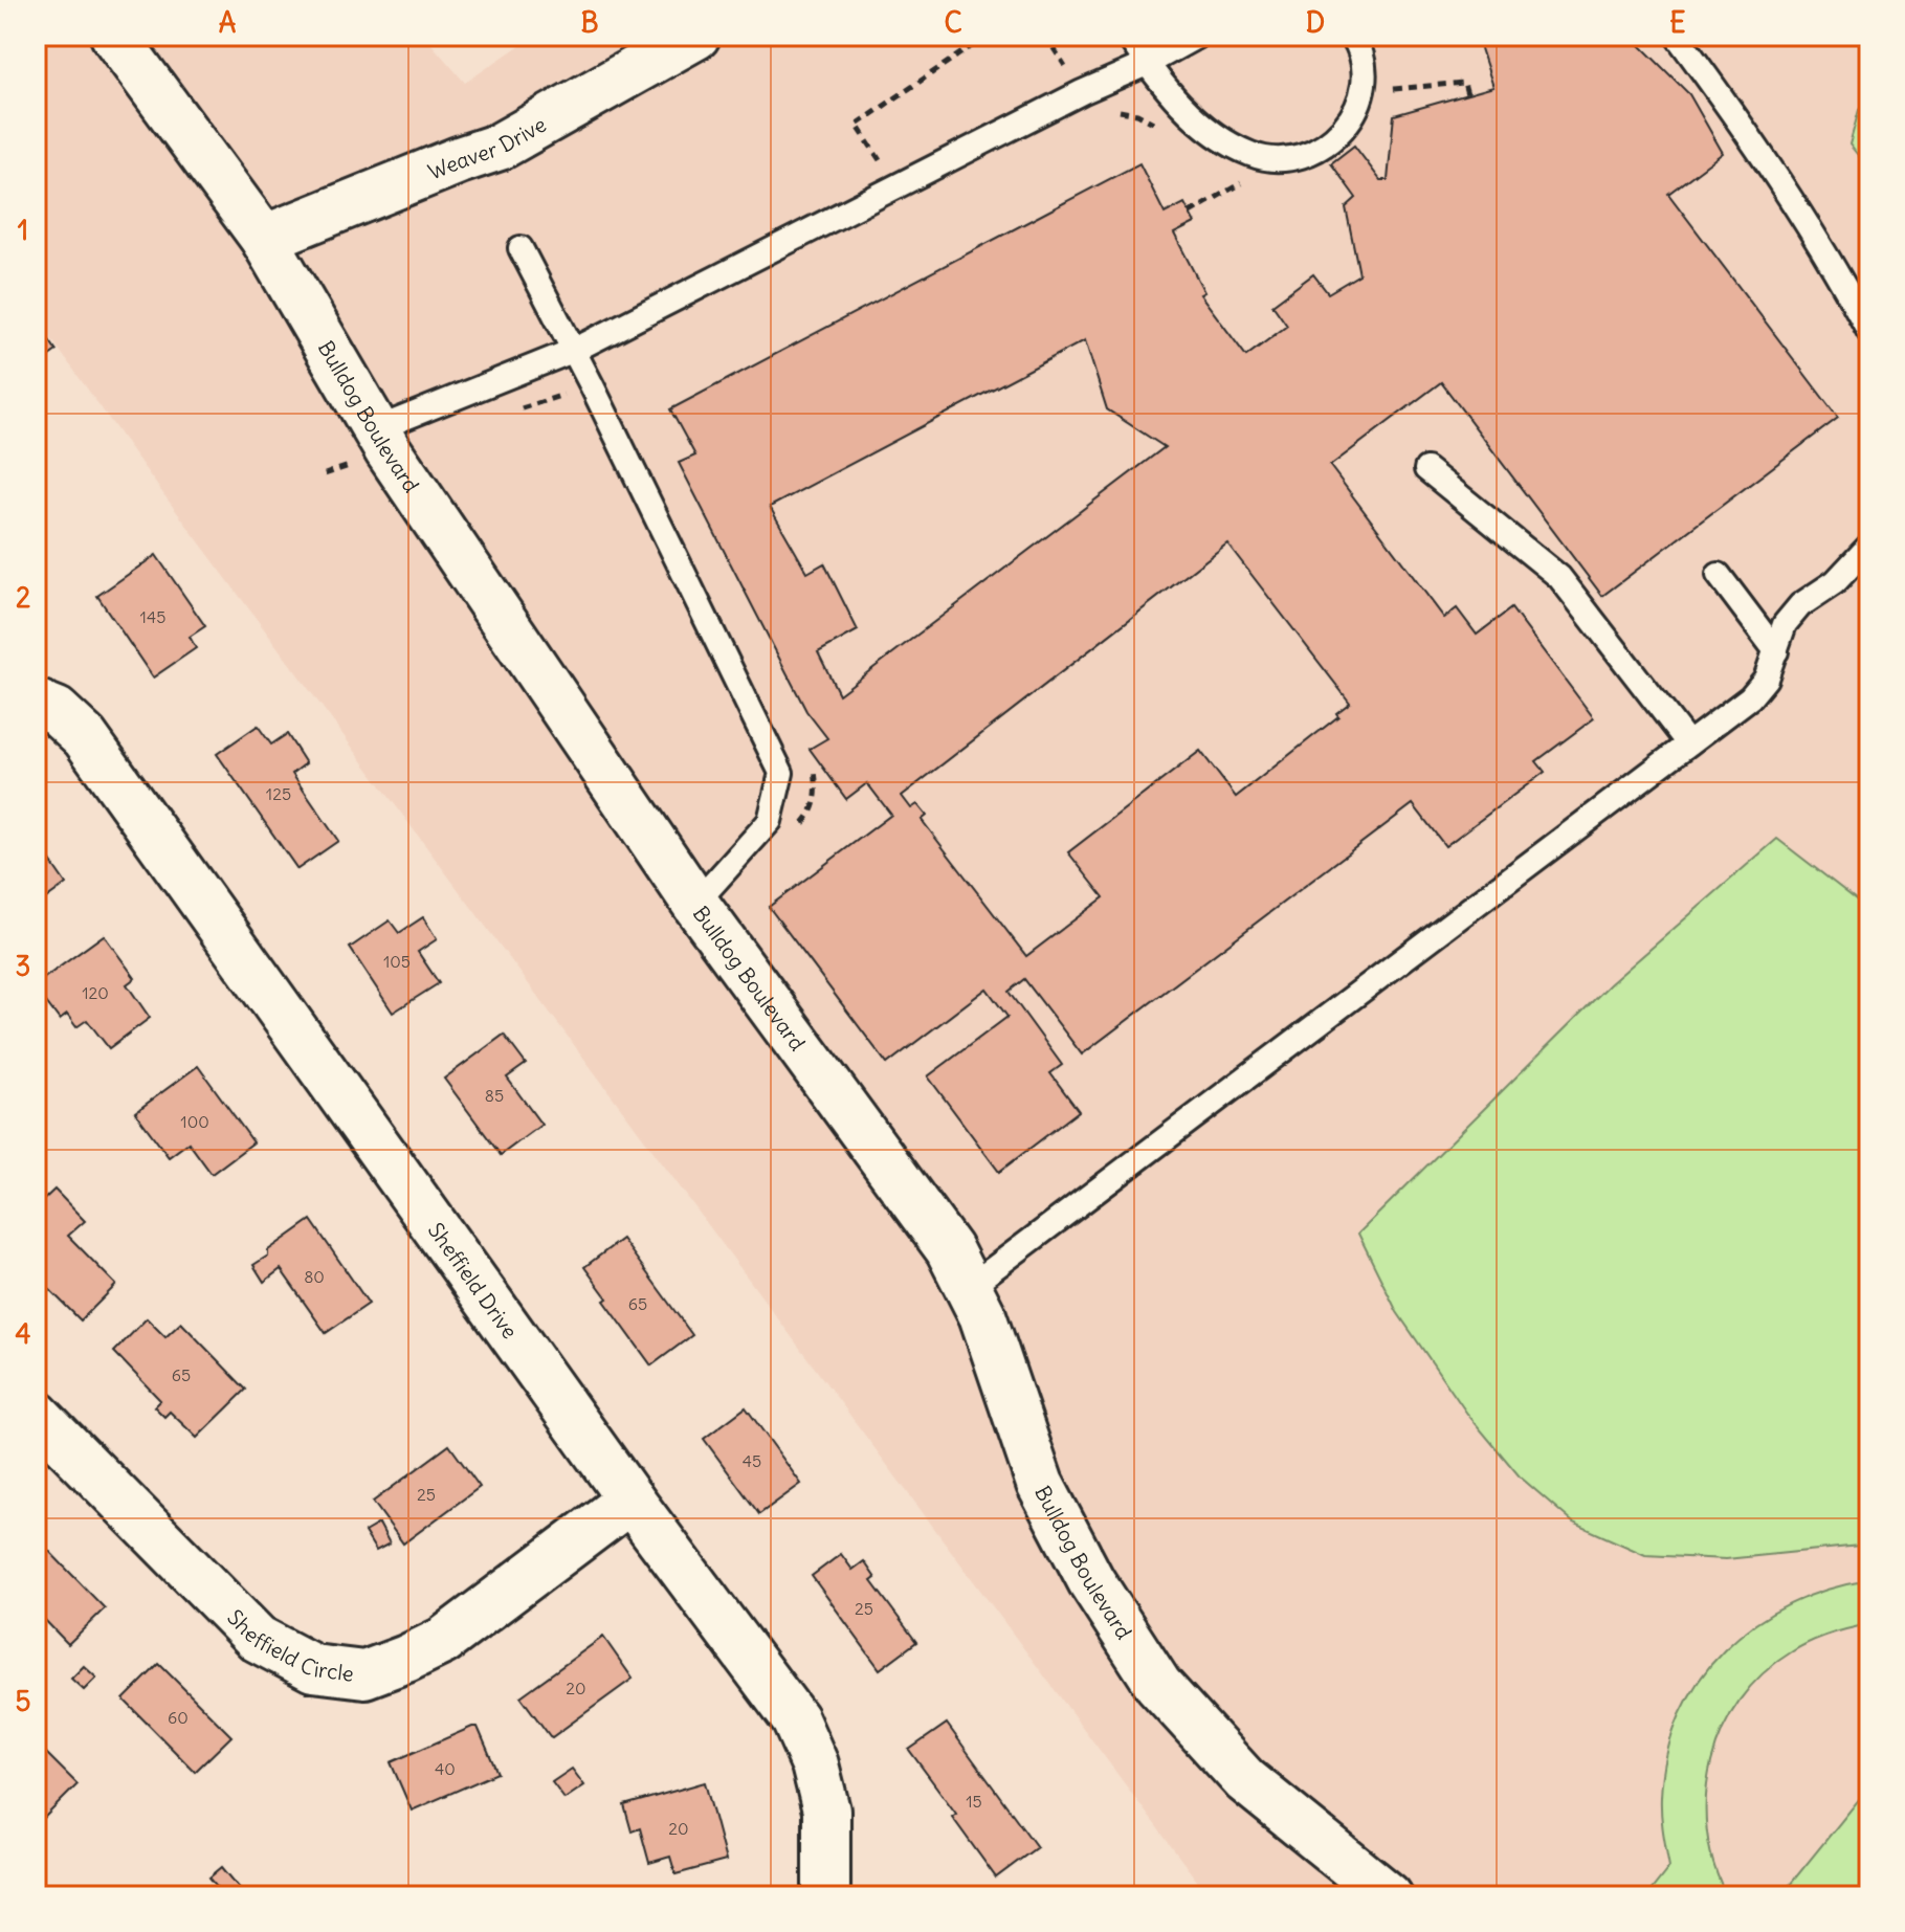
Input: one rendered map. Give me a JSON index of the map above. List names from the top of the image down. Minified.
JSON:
{"streets":{"street":["Weaver Drive","Bulldog Boulevard","Sheffield Drive","Sheffield Circle"]},"crossings":[["Weaver Drive","Bulldog Boulevard"],["Sheffield Drive","Sheffield Circle"]],"house_numbers":["145","125","105","120","85","100","80","65","65","45","25","25","20","60","40","15","20"],"grid":{"columns":["A","B","C","D","E"],"rows":["1","2","3","4","5"]}}
